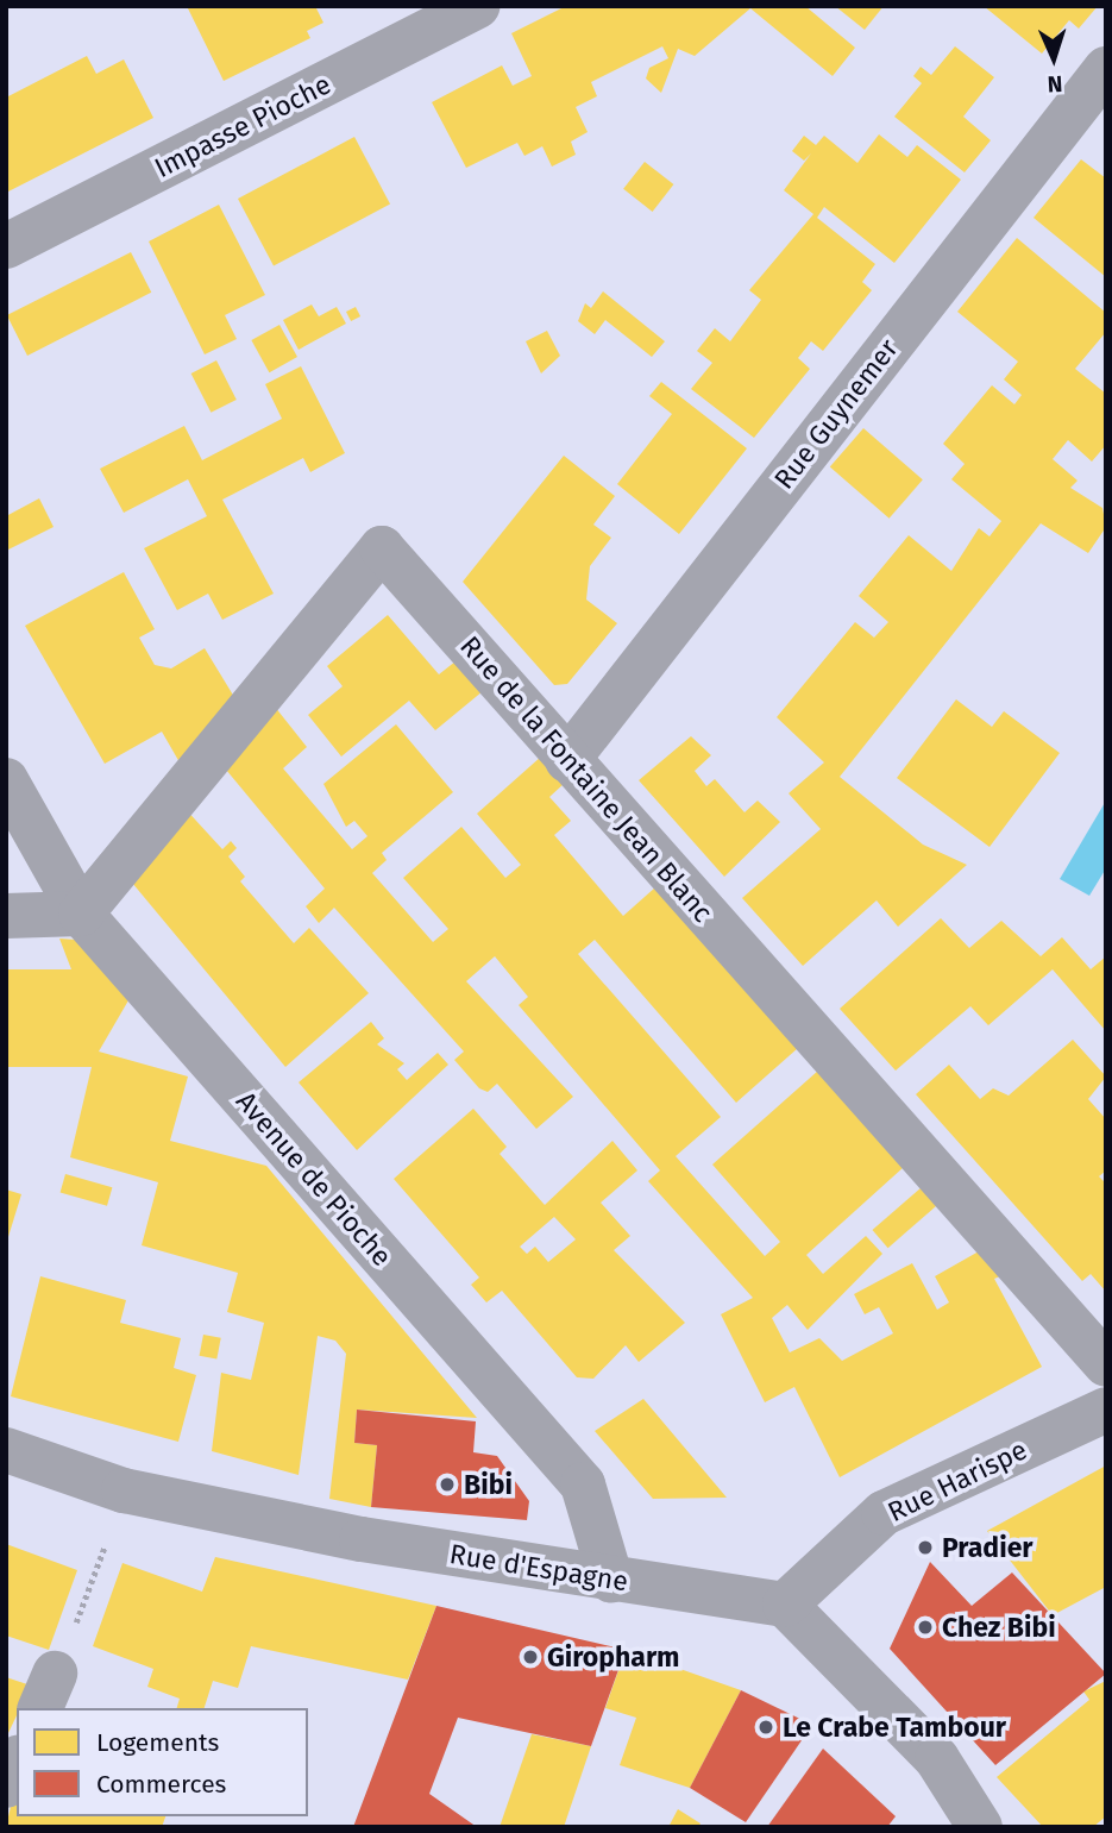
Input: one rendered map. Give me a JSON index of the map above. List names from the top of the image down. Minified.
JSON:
{"streets":{"street":["Impasse Pioche","Rue Guynemer","Rue de la Fontaine Jean Blanc","Avenue de Pioche","Rue Harispe","Rue d'Espagne"]},"crossings":[["Rue Guynemer","Rue de la Fontaine Jean Blanc"],["Rue de la Fontaine Jean Blanc","Avenue de Pioche"],["Avenue de Pioche","Rue d'Espagne"],["Rue Harispe","Rue d'Espagne"]],"places":["Bibi","Pradier","Chez Bibi","Giropharm","Le Crabe Tambour"],"legend":["Logements","Commerces"],"north":"bottom"}
